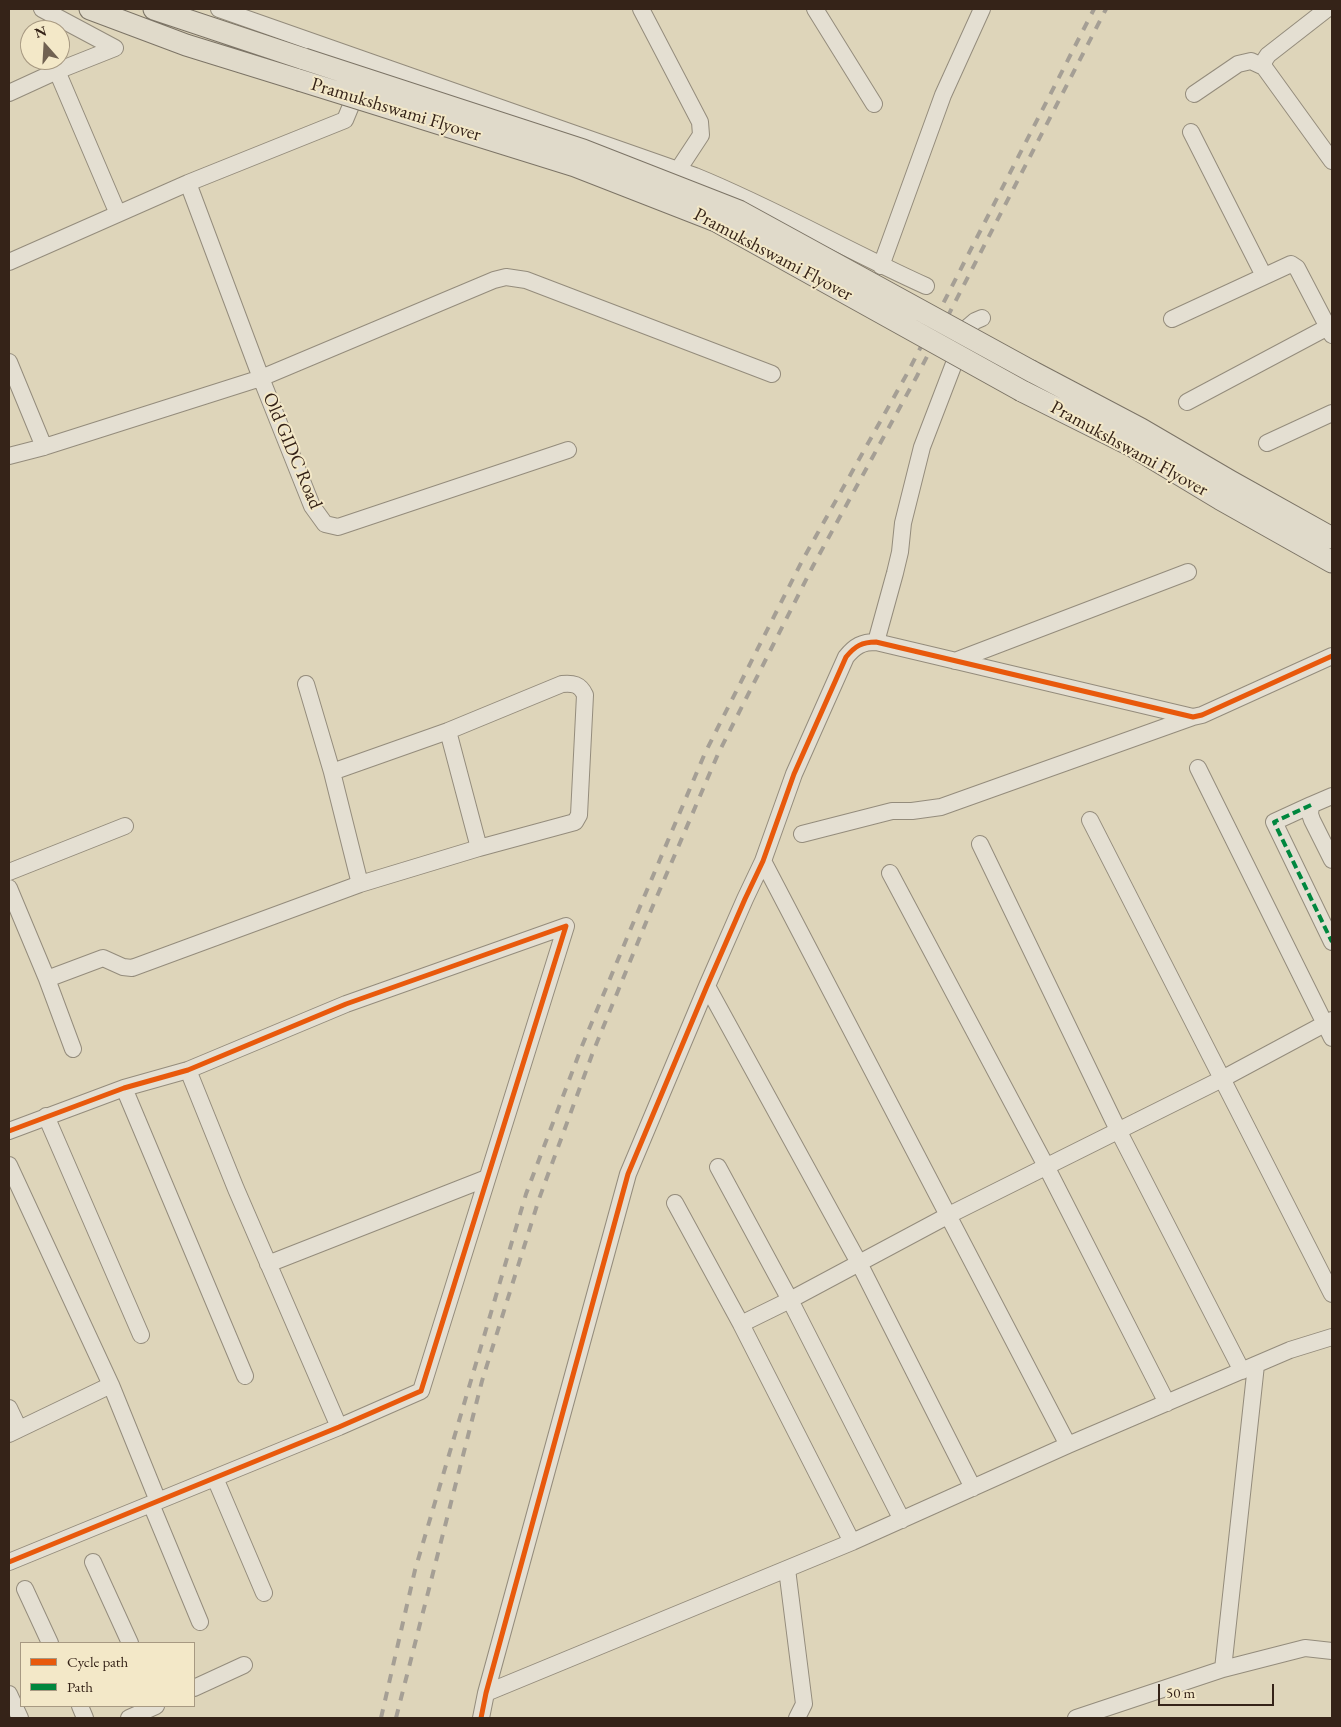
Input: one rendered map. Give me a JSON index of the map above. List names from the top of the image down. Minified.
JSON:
{"streets":{"main road":["Pramukshswami Flyover"],"street":["Old GIDC Road"]},"legend":["Cycle path","Path"],"scale_bar":"50 m","north":"top"}
